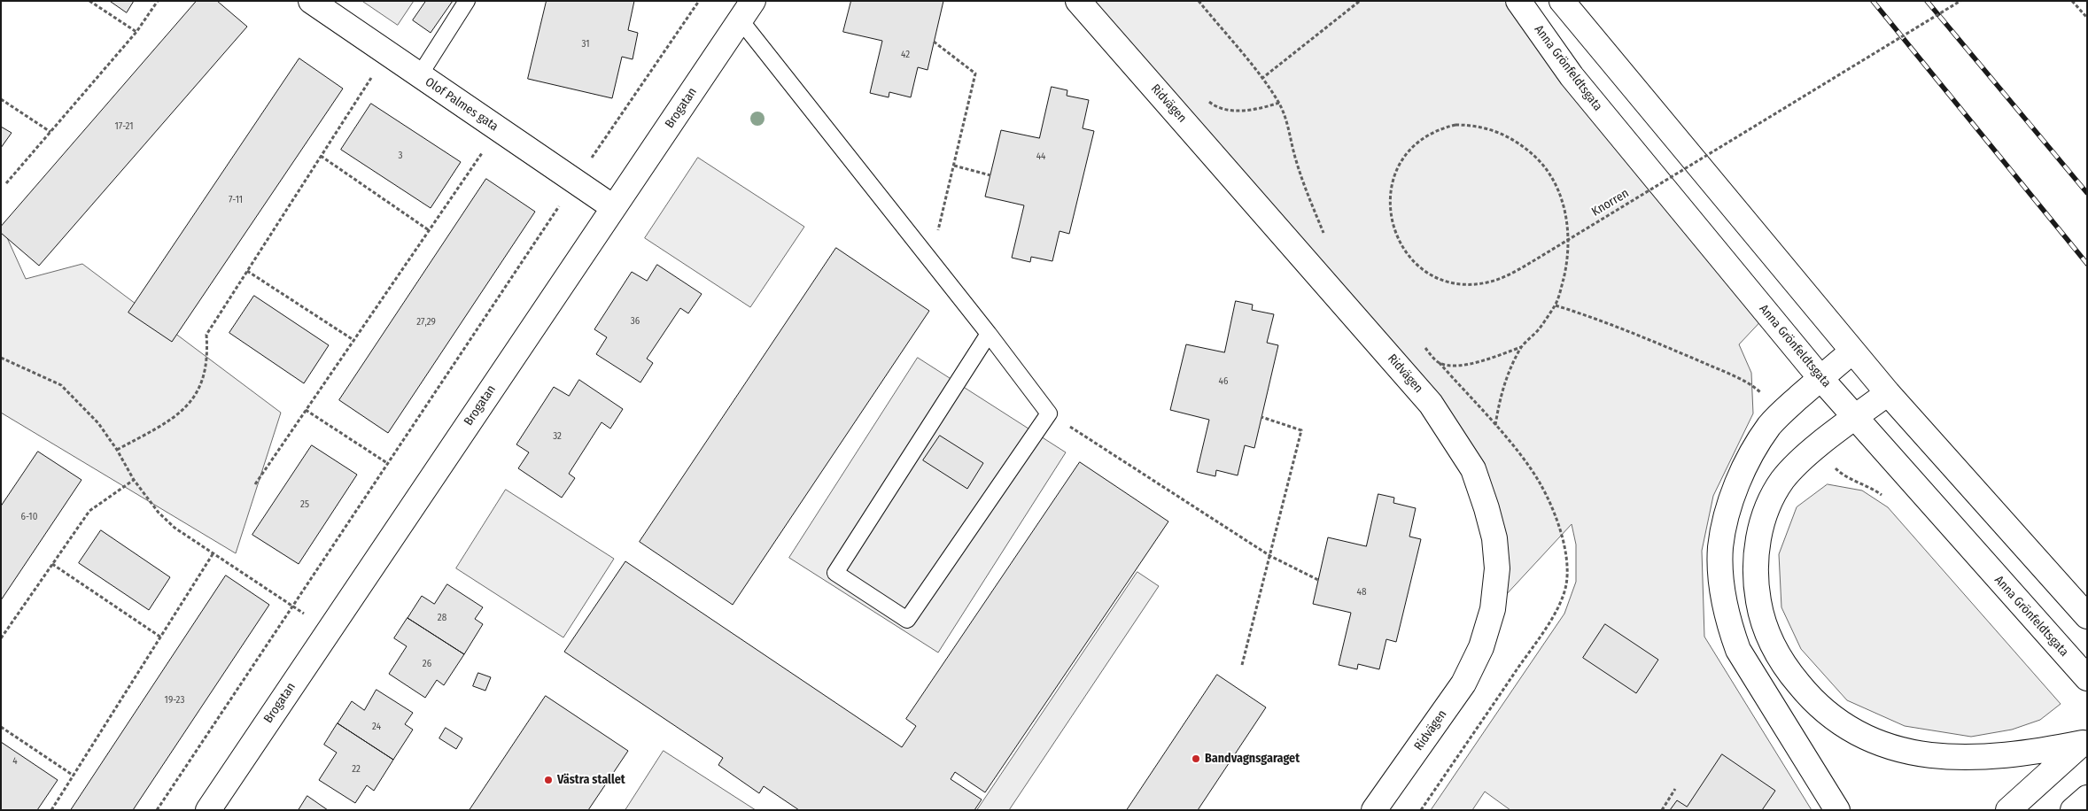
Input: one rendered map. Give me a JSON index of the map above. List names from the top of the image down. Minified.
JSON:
{"streets":{"main road":["Anna Grönfeldtsgata","Ridvägen","Olof Palmes gata","Brogatan"],"path":["Knorren"]},"crossings":[["Olof Palmes gata","Brogatan"]],"places":["Bandvagnsgaraget","Västra stallet"],"house_numbers":["31","42","17-21","3","44","7-11","36","27,29","46","32","25","6-10","48","28","26","19-23","24","4","22"]}
